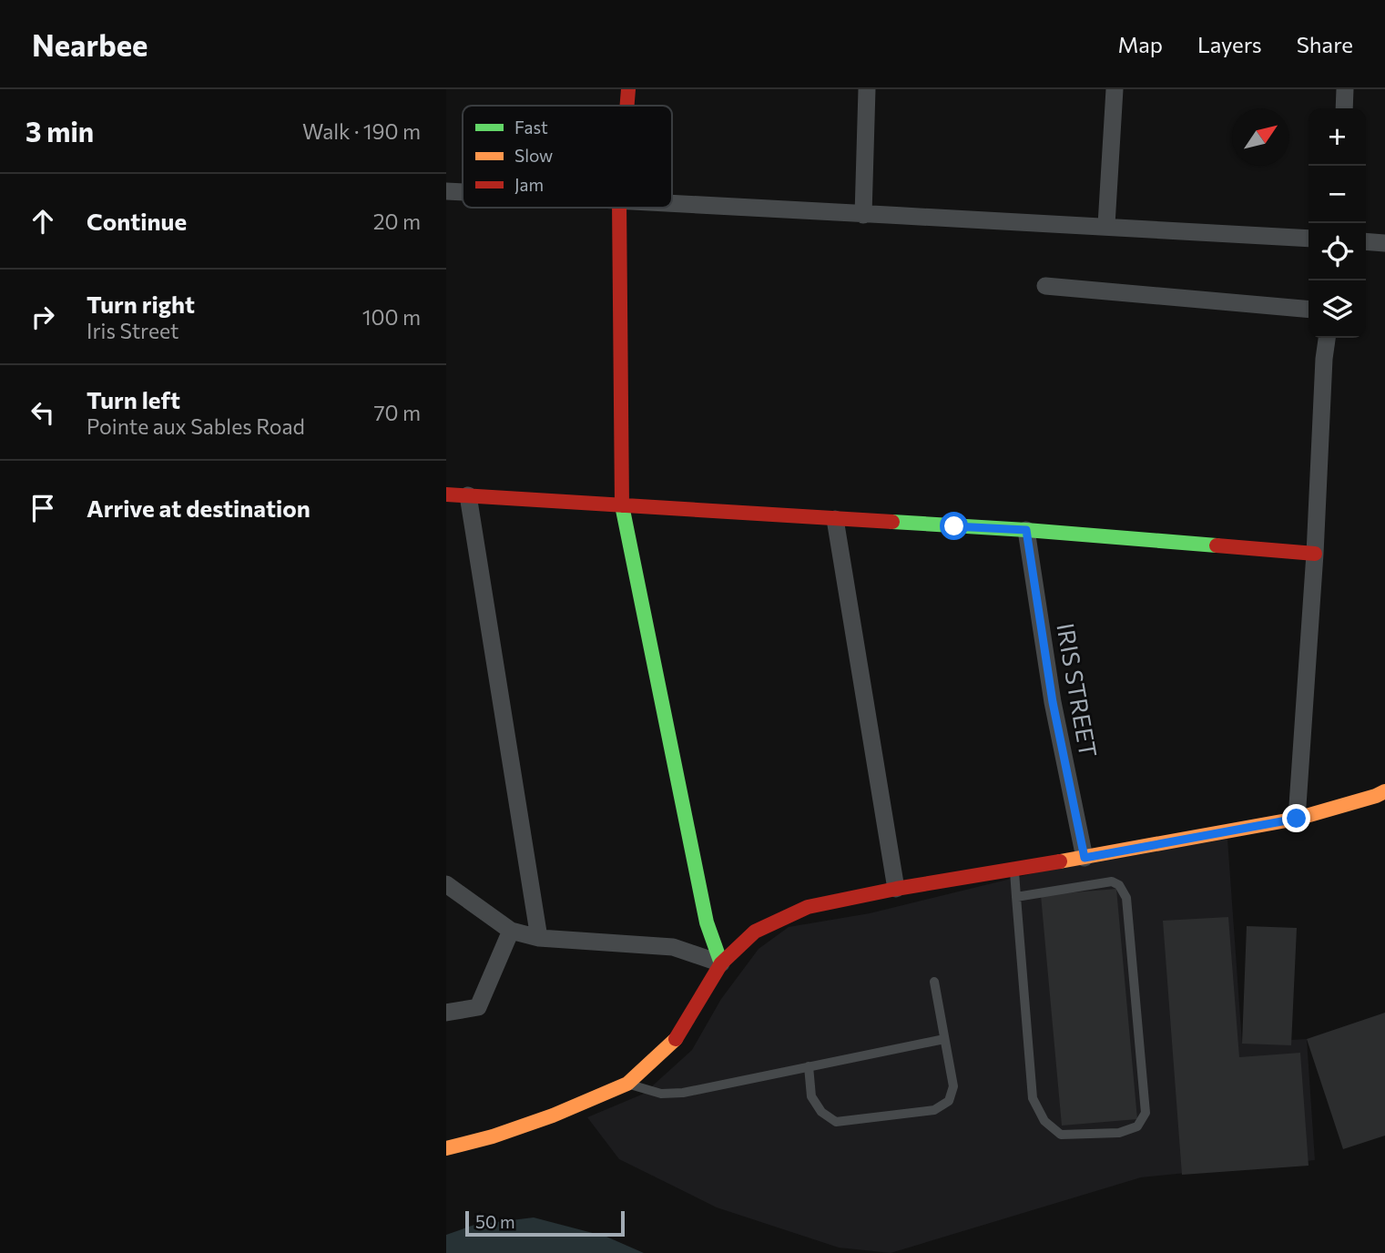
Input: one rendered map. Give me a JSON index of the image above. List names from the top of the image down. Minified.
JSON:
{"streets":{"street":["IRIS STREET"]},"legend":["Fast","Slow","Jam"],"scale_bar":"50 m","north":"top right","page":{"header":"Nearbee","nav":["Map","Layers","Share"],"heading":["3 min","Walk · 190 m"],"map_buttons":["+","−"],"list":[["Continue","20 m"],["Turn right","Iris Street","100 m"],["Turn left","Pointe aux Sables Road","70 m"],"Arrive at destination"],"scale":"50 m"}}
